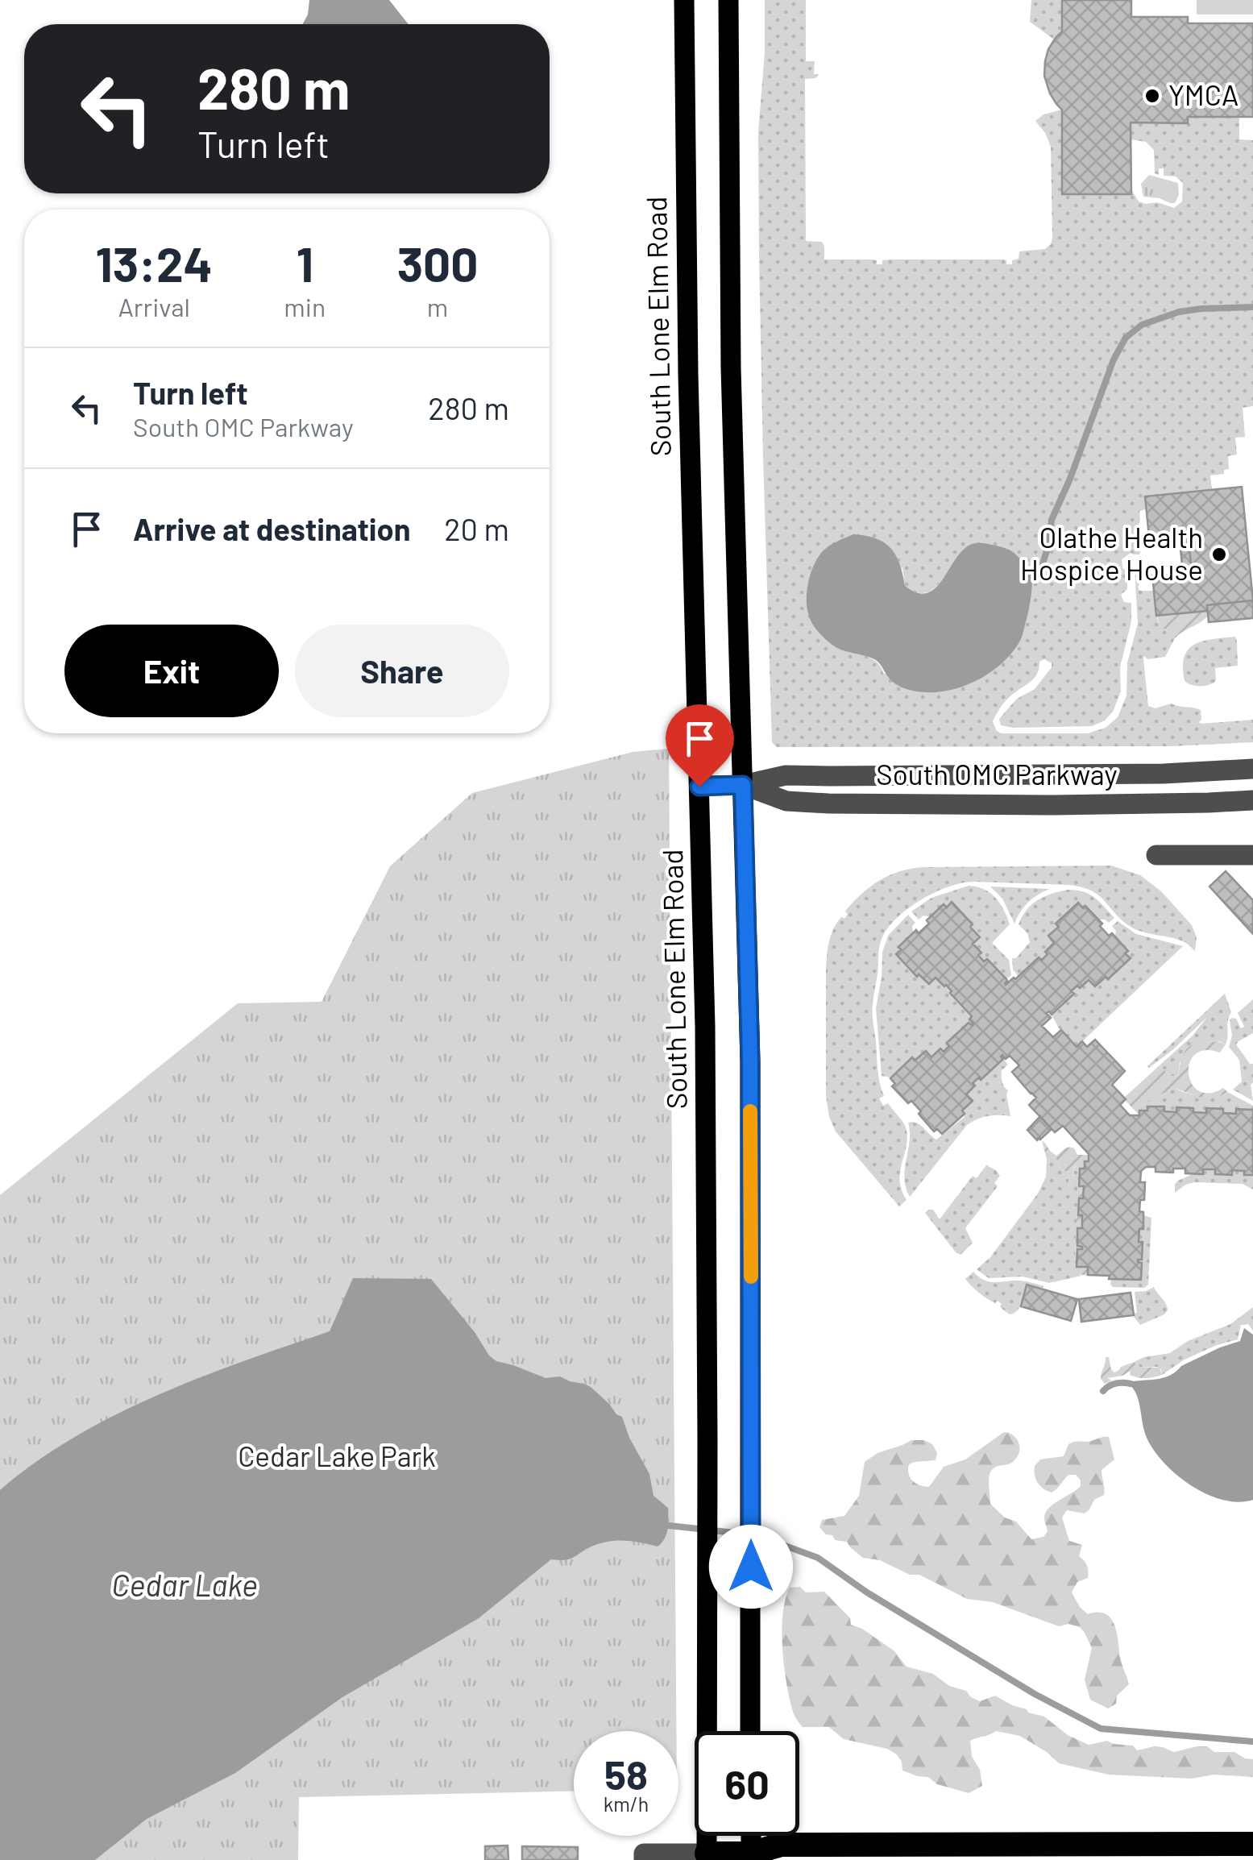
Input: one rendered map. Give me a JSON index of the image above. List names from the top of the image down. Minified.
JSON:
{"streets":{"main road":["South Lone Elm Road"],"street":["South OMC Parkway"]},"crossings":[["South Lone Elm Road","South OMC Parkway"]],"water":["Cedar Lake"],"parks":["Cedar Lake Park"],"places":["YMCA","Olathe Health Hospice House"],"page":{"turn":["280 m","Turn left"],"eta":["13:24","Arrival","1","min","300","m"],"list":[{"name":"Turn left","note":"South OMC Parkway","value":"280 m"},{"name":"Arrive at destination","value":"20 m"}],"buttons":["Exit","Share"],"speed":"58 km/h","limit":"60"}}
